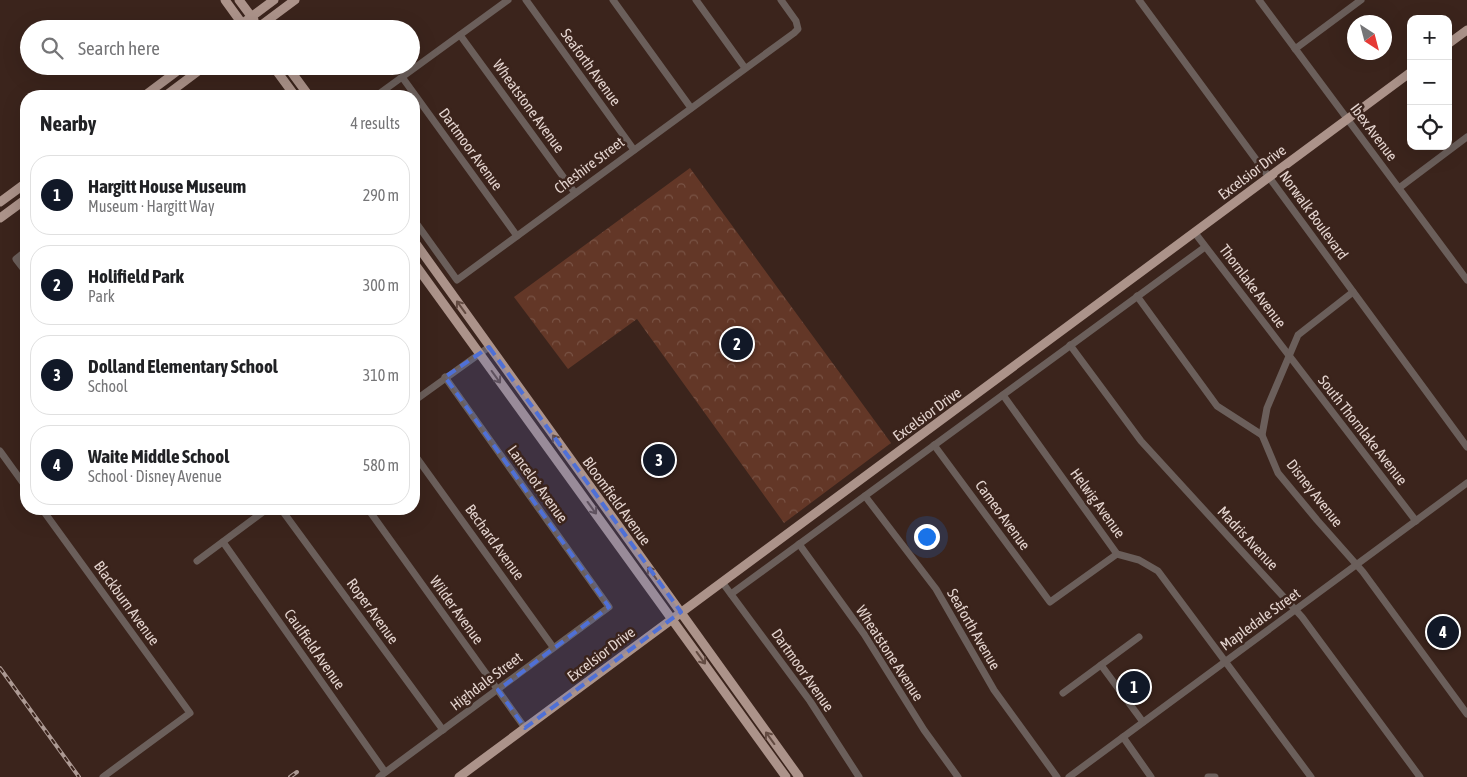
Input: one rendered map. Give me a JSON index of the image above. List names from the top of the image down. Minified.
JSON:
{"streets":{"main road":["Excelsior Drive","Bloomfield Avenue"],"street":["Seaforth Avenue","Wheatstone Avenue","Ibex Avenue","Dartmoor Avenue","Cheshire Street","Norwalk Boulevard","Thornlake Avenue","South Thornlake Avenue","Lancelot Avenue","Disney Avenue","Helwig Avenue","Cameo Avenue","Madris Avenue","Bechard Avenue","Blackburn Avenue","Wilder Avenue","Roper Avenue","Mapledale Street","Caulfield Avenue","Highdale Street"]},"crossings":[["Seaforth Avenue","Cheshire Street"],["Seaforth Avenue","Excelsior Drive"],["Wheatstone Avenue","Cheshire Street"],["Wheatstone Avenue","Excelsior Drive"],["Ibex Avenue","Excelsior Drive"],["Dartmoor Avenue","Cheshire Street"],["Dartmoor Avenue","Excelsior Drive"],["Excelsior Drive","Norwalk Boulevard"],["Excelsior Drive","Thornlake Avenue"],["Excelsior Drive","Bloomfield Avenue"],["Excelsior Drive","Helwig Avenue"],["Excelsior Drive","Cameo Avenue"],["Excelsior Drive","Madris Avenue"],["Excelsior Drive","Wilder Avenue"],["Thornlake Avenue","South Thornlake Avenue"],["South Thornlake Avenue","Mapledale Street"],["Lancelot Avenue","Highdale Street"],["Disney Avenue","Mapledale Street"],["Helwig Avenue","Cameo Avenue"],["Helwig Avenue","Mapledale Street"],["Madris Avenue","Mapledale Street"],["Bechard Avenue","Highdale Street"],["Wilder Avenue","Highdale Street"],["Roper Avenue","Highdale Street"],["Caulfield Avenue","Highdale Street"]],"north":"bottom right","page":{"map_buttons":["+","−"],"search":"Search here","heading":["Nearby","4 results"],"list":[{"mark":"1","name":"Hargitt House Museum","note":"Museum · Hargitt Way","value":"290 m"},{"mark":"2","name":"Holifield Park","note":"Park","value":"300 m"},{"mark":"3","name":"Dolland Elementary School","note":"School","value":"310 m"},{"mark":"4","name":"Waite Middle School","note":"School · Disney Avenue","value":"580 m"}],"pins":["2","3","4","1"]}}
